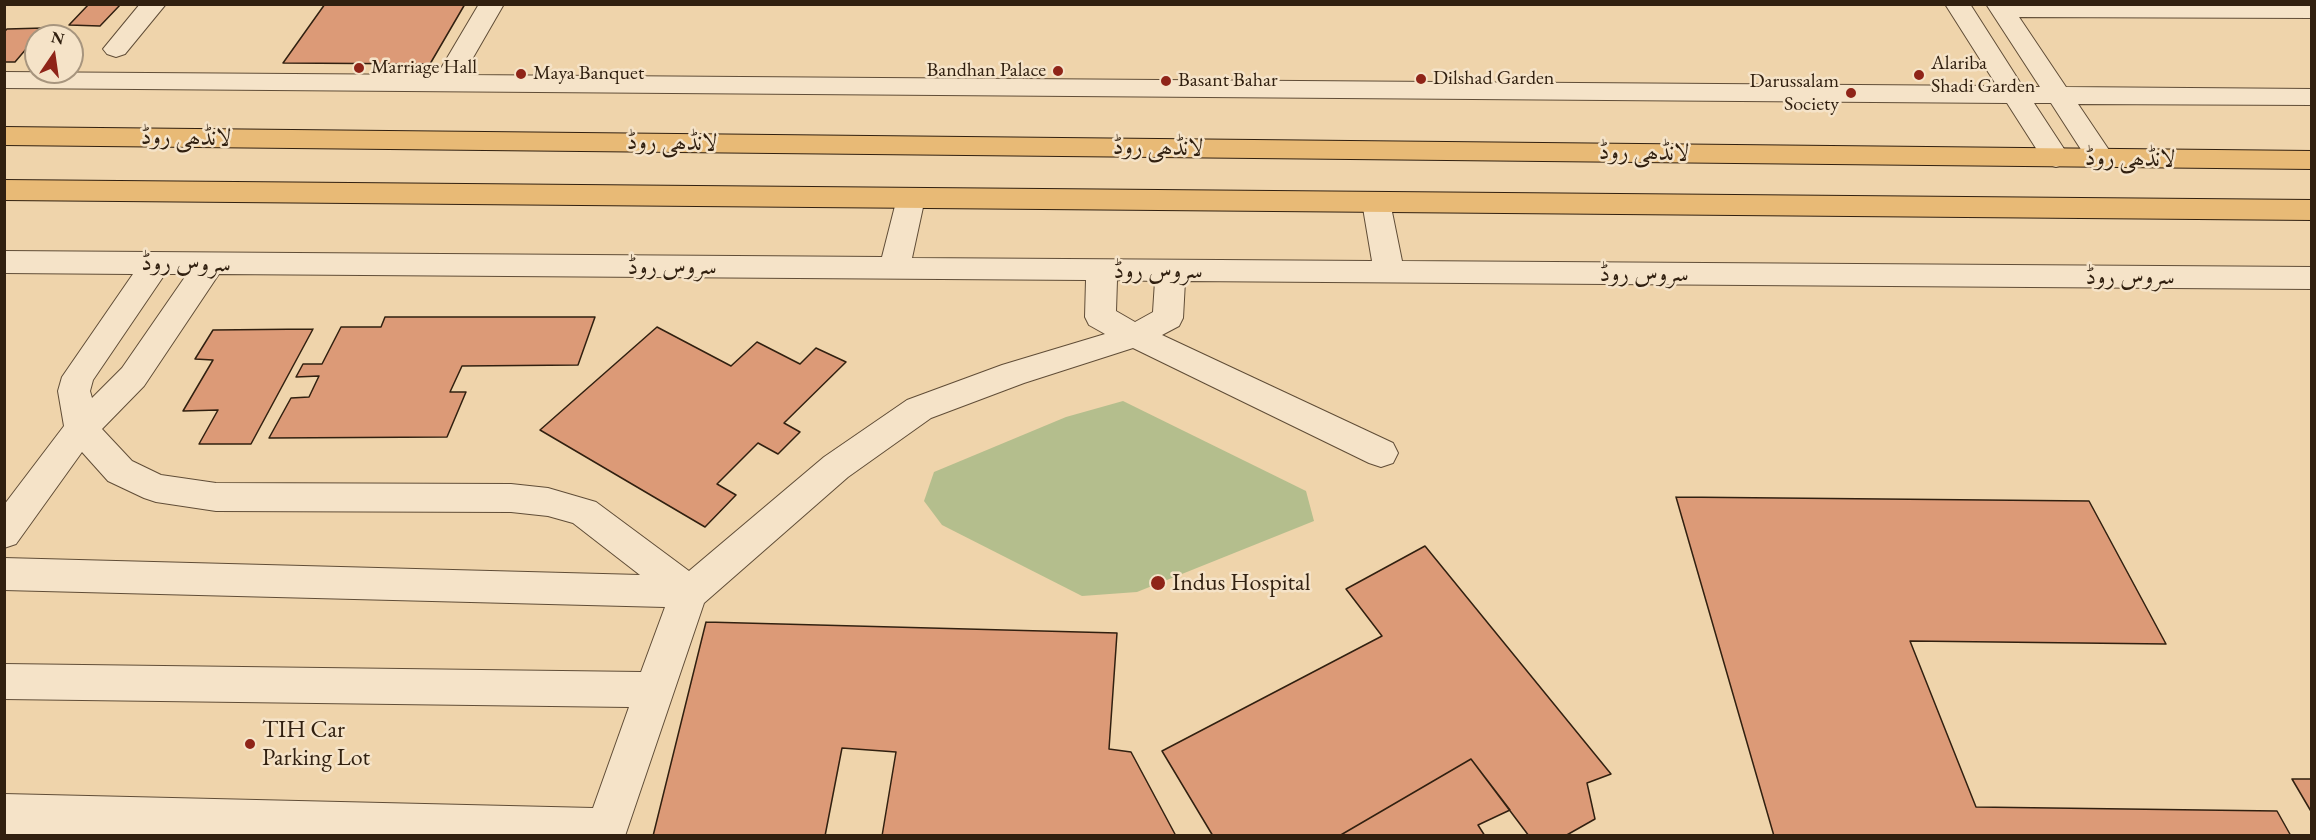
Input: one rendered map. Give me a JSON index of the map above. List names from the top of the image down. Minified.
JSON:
{"streets":{"main road":["لانڈھی روڈ"],"street":["سروس روڈ"]},"places":["Marriage Hall","Bandhan Palace","Maya Banquet","Alariba Shadi Garden","Dilshad Garden","Basant Bahar","Darussalam Society","Indus Hospital","TIH Car Parking Lot"],"north":"top"}
